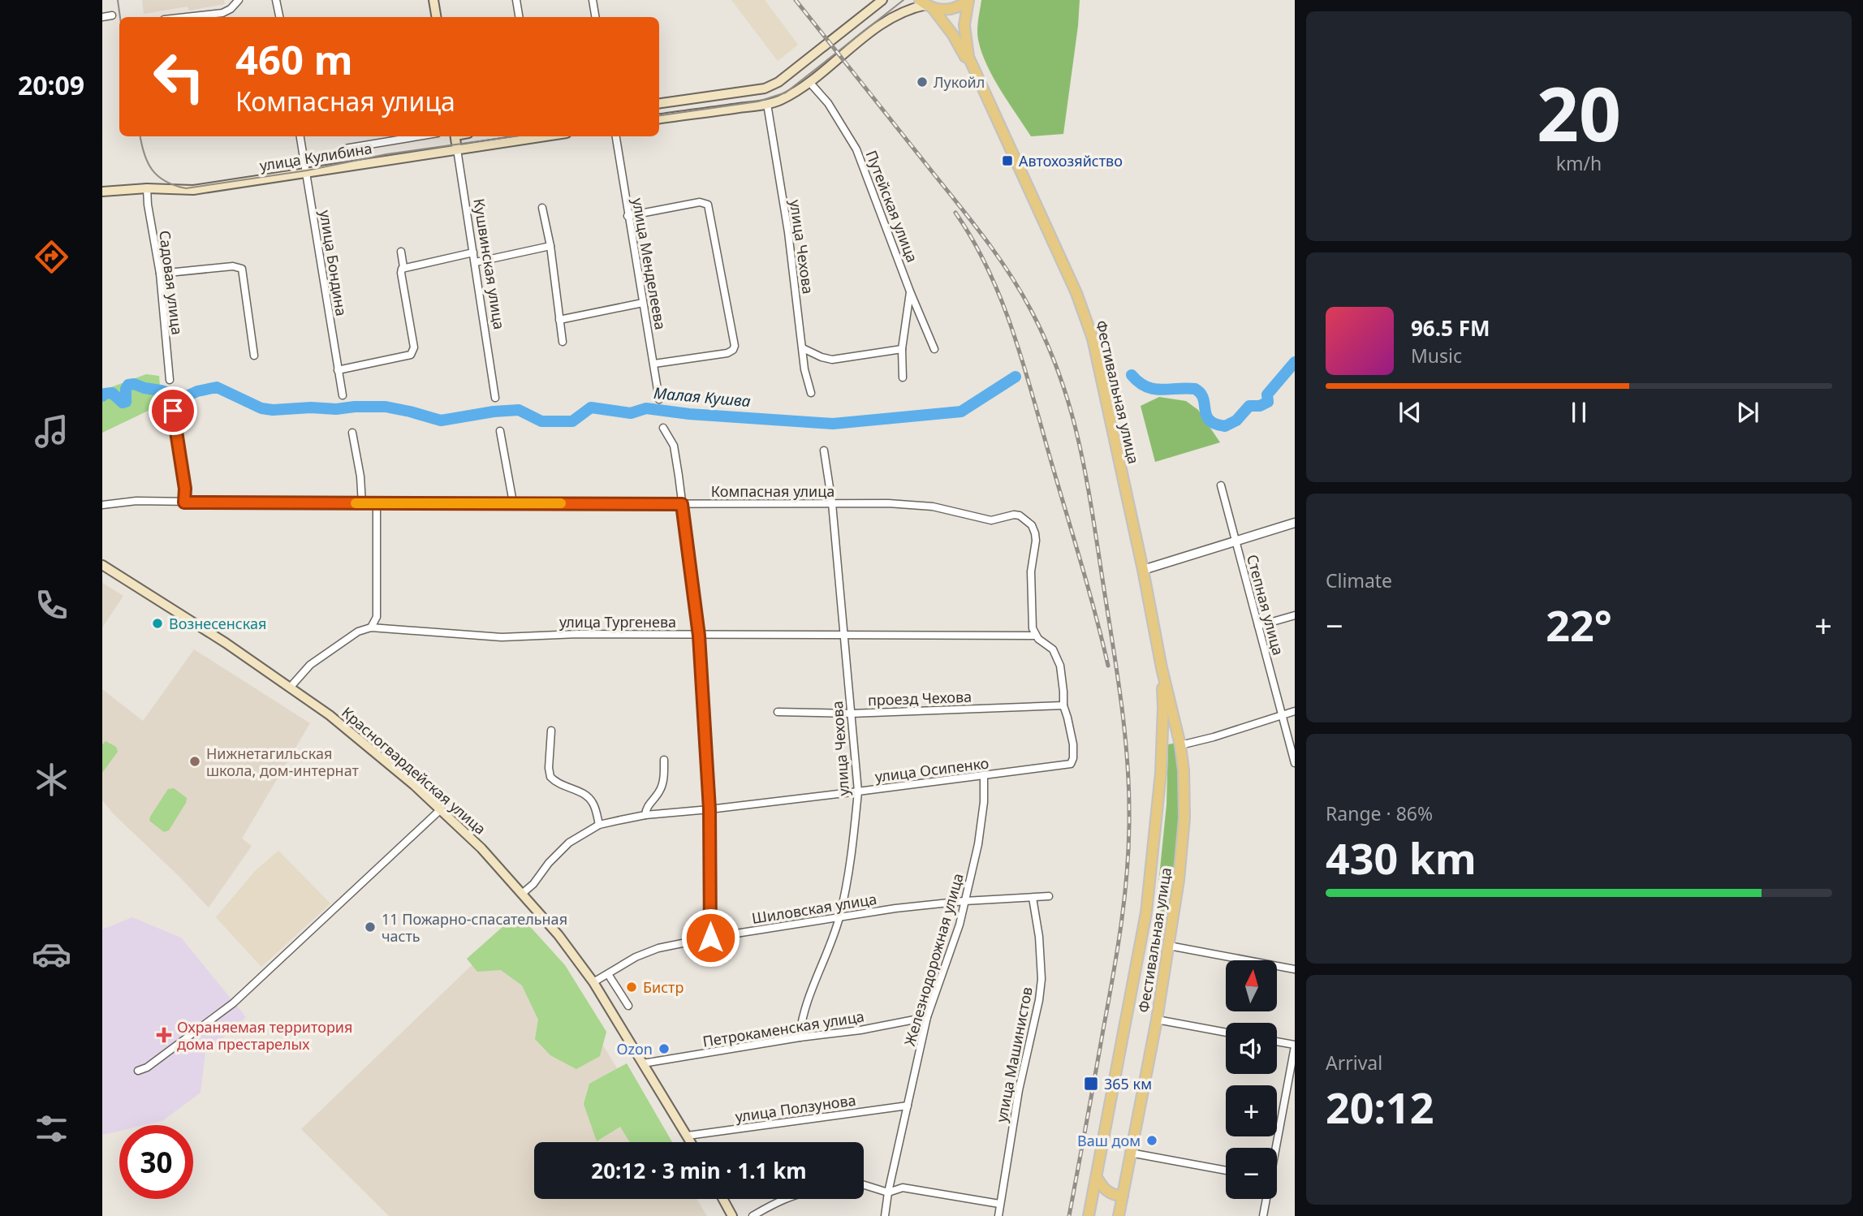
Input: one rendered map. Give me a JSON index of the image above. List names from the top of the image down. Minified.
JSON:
{"streets":{"main road":["улица Кулибина","Кушвинская улица","Фестивальная улица","Красногвардейская улица"],"street":["Путейская улица","улица Чехова","улица Бондина","улица Менделеева","Садовая улица","Компасная улица","Степная улица","улица Тургенева","проезд Чехова","улица Осипенко","Шиловская улица","Железнодорожная улица","Петрокаменская улица","улица Машинистов","улица Ползунова"]},"crossings":[["улица Кулибина","улица Бондина"],["улица Кулибина","Кушвинская улица"],["улица Кулибина","Садовая улица"],["улица Чехова","Компасная улица"],["улица Чехова","улица Тургенева"],["улица Чехова","проезд Чехова"],["улица Чехова","улица Осипенко"],["улица Чехова","Шиловская улица"],["улица Чехова","Петрокаменская улица"],["Компасная улица","улица Тургенева"],["проезд Чехова","улица Осипенко"],["улица Осипенко","Красногвардейская улица"],["улица Осипенко","Железнодорожная улица"],["Красногвардейская улица","Шиловская улица"],["Красногвардейская улица","Петрокаменская улица"],["Красногвардейская улица","улица Ползунова"],["Шиловская улица","Железнодорожная улица"],["Шиловская улица","улица Машинистов"],["Железнодорожная улица","Петрокаменская улица"],["Железнодорожная улица","улица Ползунова"]],"water":["Малая Кушва"],"places":{"other":["Лукойл","Вознесенская","Нижнетагильская школа, дом-интернат","11 Пожарно-спасательная часть","Бистр","Ozon","Ваш дом"],"transit":["Автохозяйство","365 км"],"health":["Охраняемая территория дома престарелых"]},"north":"top","page":{"tabs":"20:09","tile":[["20","km/h"],"Climate",["Range · 86%","430 km"],["Arrival","20:12"]],"turn":["460 m","Компасная улица"],"song":["96.5 FM","Music"],"heat":["−","22°","+"],"map_buttons":["+","−"],"limit":"30","trip":"20:12 · 3 min · 1.1 km"}}
